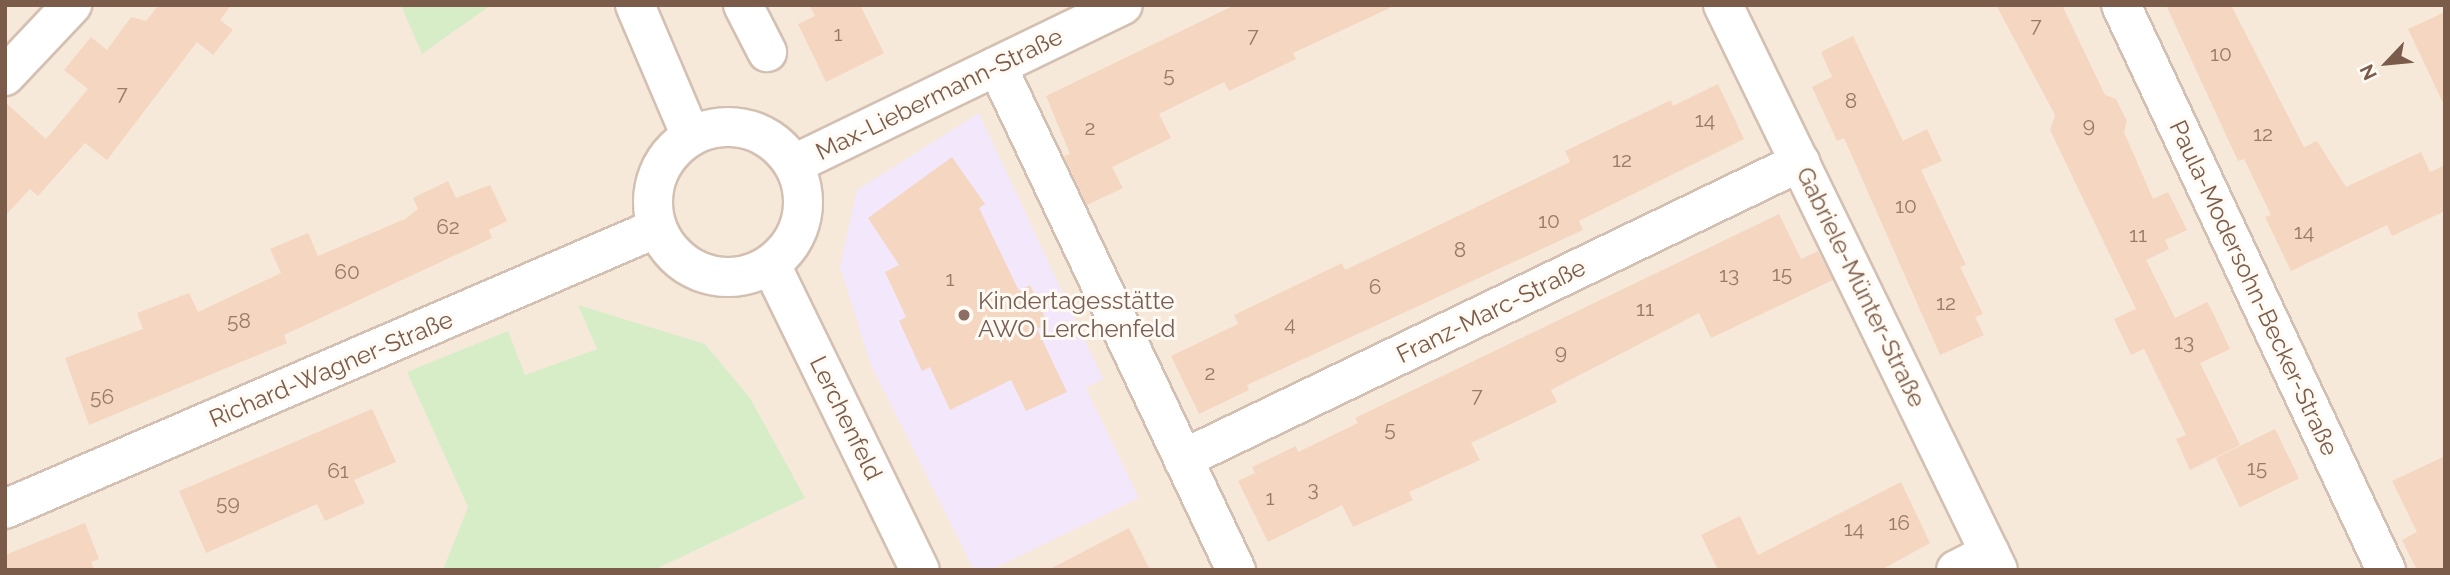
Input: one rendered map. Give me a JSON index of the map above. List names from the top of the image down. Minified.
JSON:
{"streets":{"street":["Max-Liebermann-Straße","Gabriele-Münter-Straße","Paula-Modersohn-Becker-Straße","Franz-Marc-Straße","Richard-Wagner-Straße","Lerchenfeld"]},"crossings":[["Max-Liebermann-Straße","Richard-Wagner-Straße"],["Max-Liebermann-Straße","Lerchenfeld"],["Gabriele-Münter-Straße","Franz-Marc-Straße"],["Richard-Wagner-Straße","Lerchenfeld"]],"places":["Kindertagesstätte AWO Lerchenfeld"],"house_numbers":["7","1","7","10","5","7","8","14","9","2","12","12","10","10","62","14","11","8","60","15","13","1","6","12","11","58","4","13","9","2","7","56","5","15","61","3","1","59","16","14"],"north":"bottom left"}
